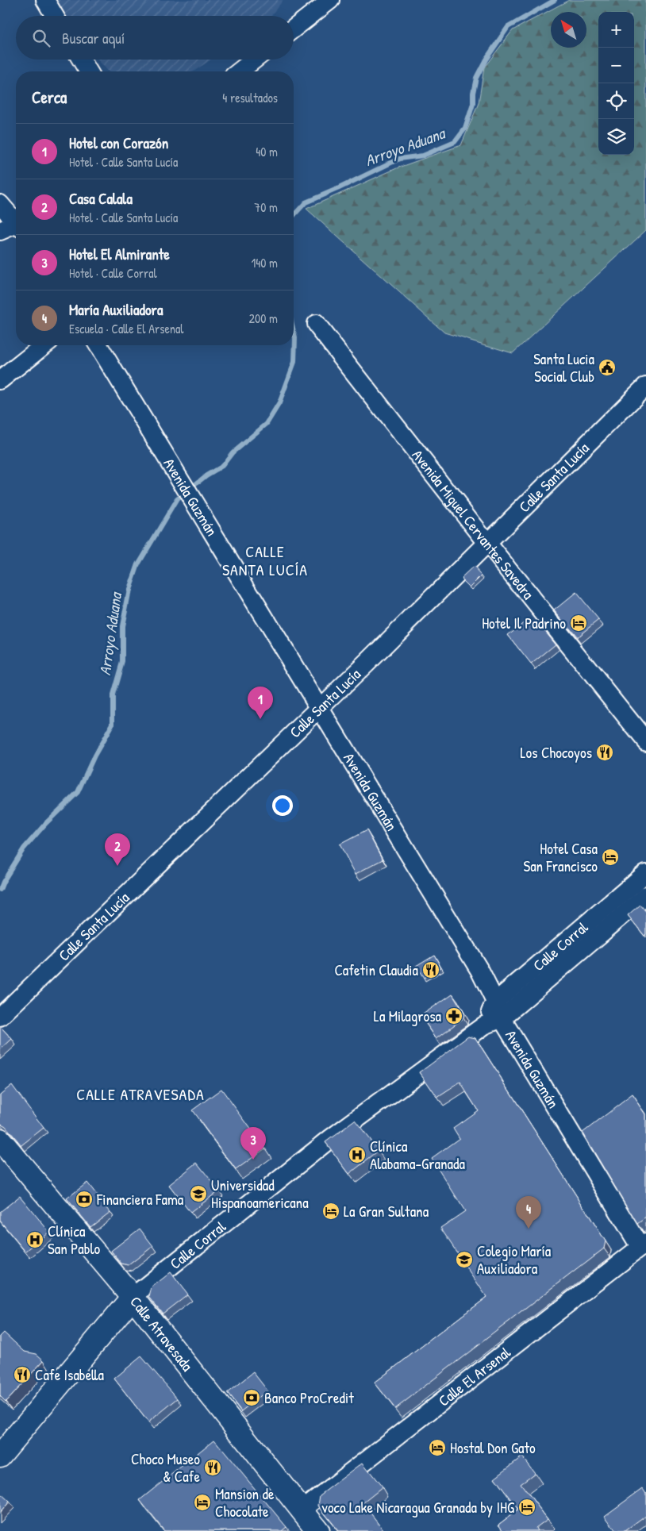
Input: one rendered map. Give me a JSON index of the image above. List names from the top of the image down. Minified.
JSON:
{"streets":{"street":["Calle Santa Lucía","Avenida Guzmán","Avenida Miguel Cervantes Savedra","Calle Corral","Calle Atravesada","Calle El Arsenal"]},"crossings":[["Calle Santa Lucía","Avenida Guzmán"],["Calle Santa Lucía","Avenida Miguel Cervantes Savedra"],["Avenida Guzmán","Calle Corral"],["Avenida Guzmán","Calle El Arsenal"],["Calle Corral","Calle Atravesada"],["Calle Atravesada","Calle El Arsenal"]],"districts":["CALLE SANTA LUCÍA","CALLE ATRAVESADA"],"water":["Arroyo Aduana"],"places":{"public building":["Santa Lucia Social Club"],"hotel":["Hotel Il Padrino","Hotel Casa San Francisco","La Gran Sultana","Hostal Don Gato","Mansion de Chocolate","voco Lake Nicaragua Granada by IHG"],"restaurant":["Los Chocoyos","Cafetin Claudia","Cafe Isabella","Choco Museo & Cafe"],"pharmacy":["La Milagrosa"],"hospital":["Clínica Alabama-Granada","Clínica San Pablo"],"school or university":["Universidad Hispanoamericana","Colegio María Auxiliadora"],"bank":["Financiera Fama","Banco ProCredit"]},"north":"top left","page":{"map_buttons":["+","−"],"search":"Buscar aquí","heading":["Cerca","4 resultados"],"list":[{"mark":"1","name":"Hotel con Corazón","note":"Hotel · Calle Santa Lucía","value":"40 m"},{"mark":"2","name":"Casa Calala","note":"Hotel · Calle Santa Lucía","value":"70 m"},{"mark":"3","name":"Hotel El Almirante","note":"Hotel · Calle Corral","value":"140 m"},{"mark":"4","name":"María Auxiliadora","note":"Escuela · Calle El Arsenal","value":"200 m"}],"pins":["1","2","3","4"]}}
